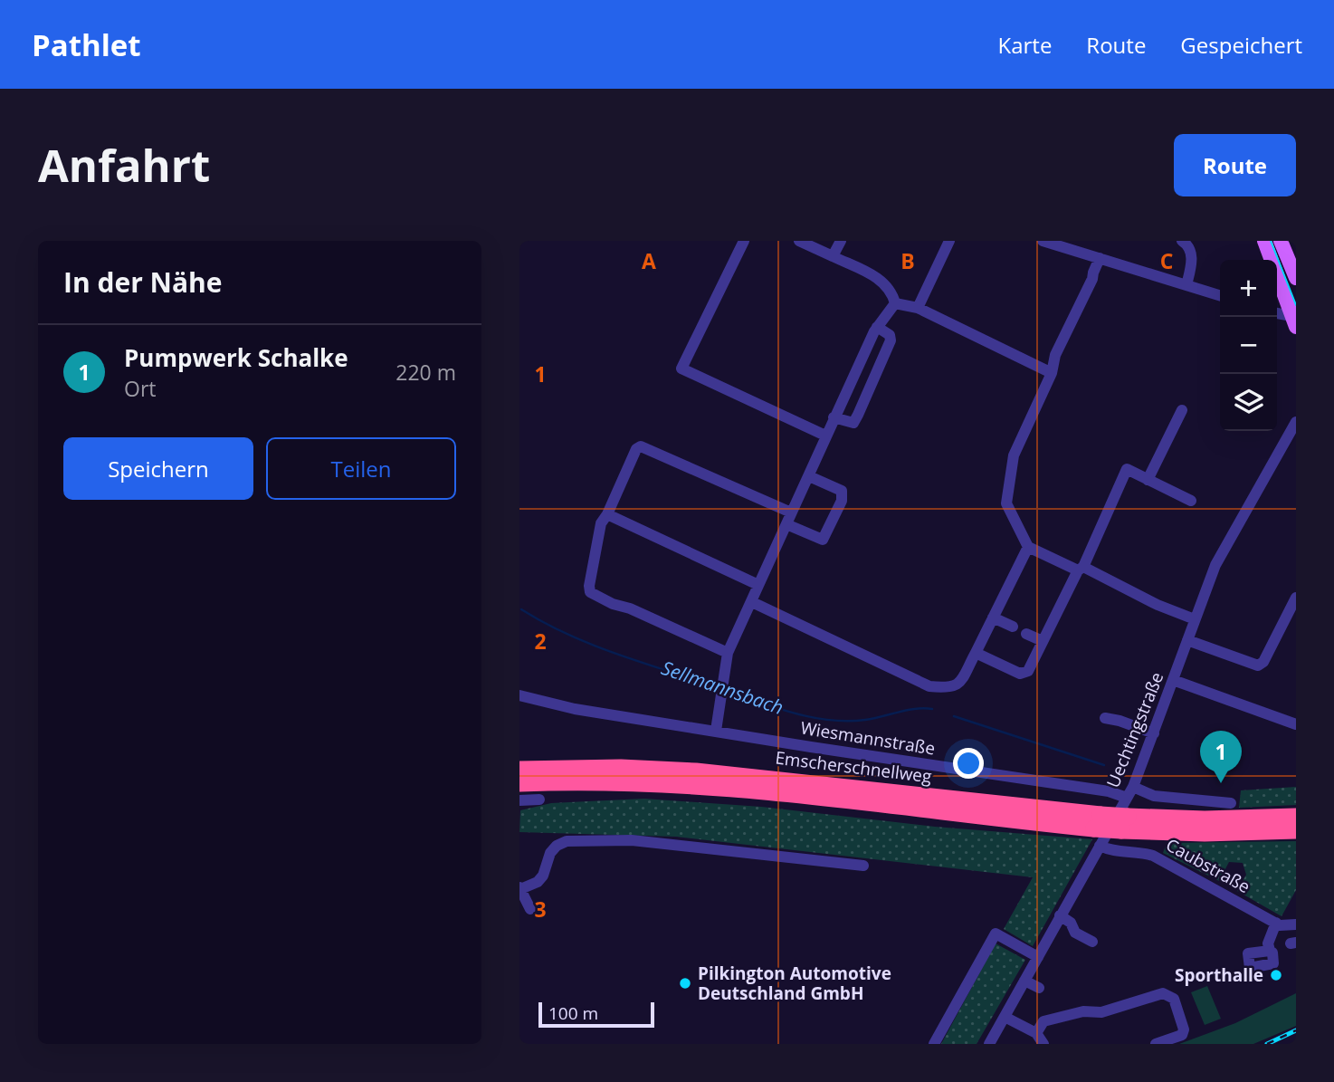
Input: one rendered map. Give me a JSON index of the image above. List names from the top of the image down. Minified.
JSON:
{"streets":{"highway":["Emscherschnellweg"],"street":["Uechtingstraße","Wiesmannstraße","Caubstraße"]},"crossings":[["Uechtingstraße","Wiesmannstraße"],["Uechtingstraße","Caubstraße"]],"water":["Sellmannsbach"],"places":["Sporthalle","Pilkington Automotive Deutschland GmbH"],"scale_bar":"100 m","page":{"header":"Pathlet","nav":["Karte","Route","Gespeichert"],"buttons":["Route",["Speichern","Teilen"]],"title":"Anfahrt","heading":"In der Nähe","map_buttons":["+","−"],"list":[{"mark":"1","name":"Pumpwerk Schalke","note":"Ort","value":"220 m"}],"pins":"1","scale":"100 m"},"grid":{"columns":["A","B","C"],"rows":["1","2","3"]}}
